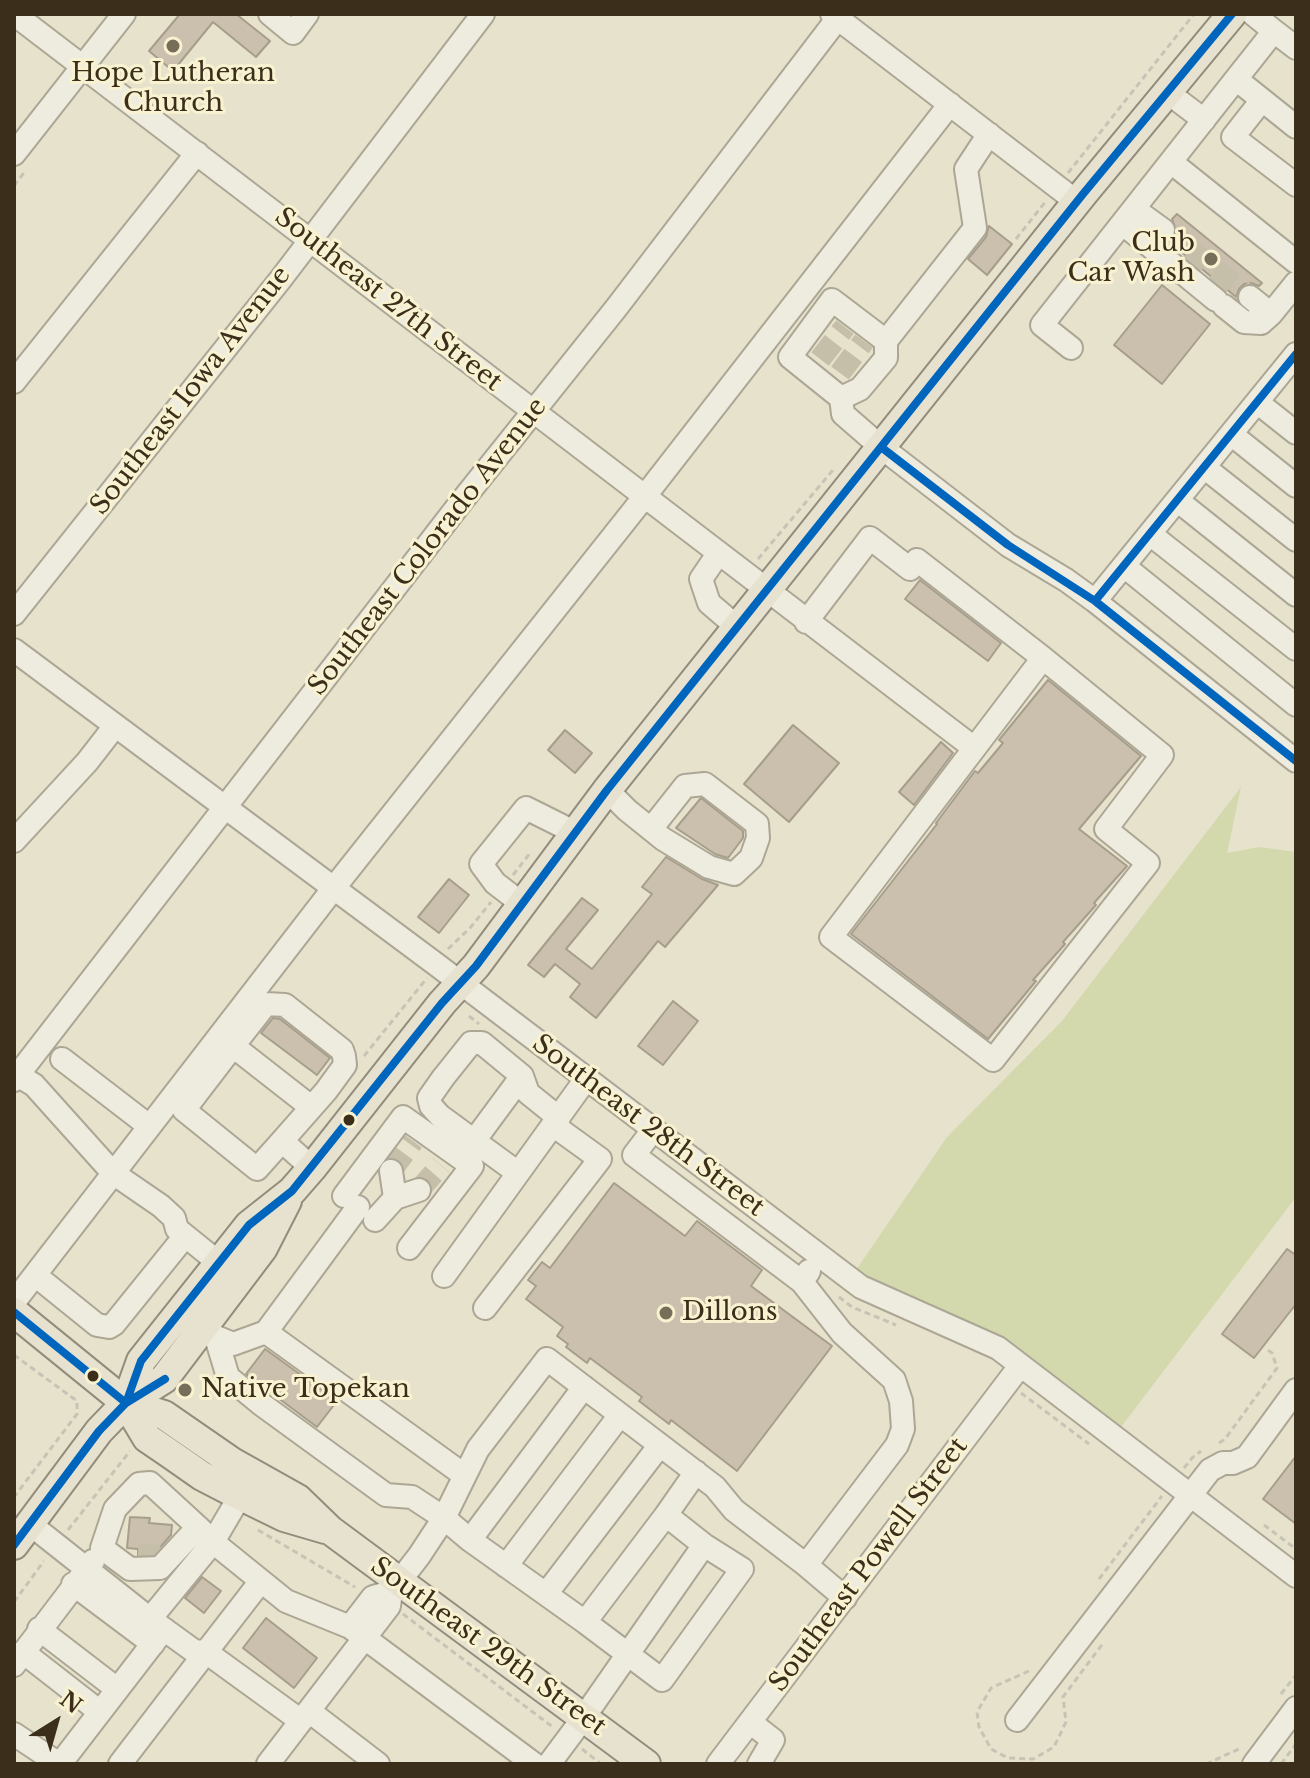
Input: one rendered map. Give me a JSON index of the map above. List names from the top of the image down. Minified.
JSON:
{"streets":{"main road":["Southeast 29th Street"],"street":["Southeast 27th Street","Southeast Iowa Avenue","Southeast Colorado Avenue","Southeast 28th Street","Southeast Powell Street"]},"crossings":[["Southeast 27th Street","Southeast Iowa Avenue"],["Southeast 27th Street","Southeast Colorado Avenue"],["Southeast Colorado Avenue","Southeast 28th Street"],["Southeast 28th Street","Southeast Powell Street"]],"places":["Hope Lutheran Church","Club Car Wash","Dillons","Native Topekan"],"north":"top right"}
